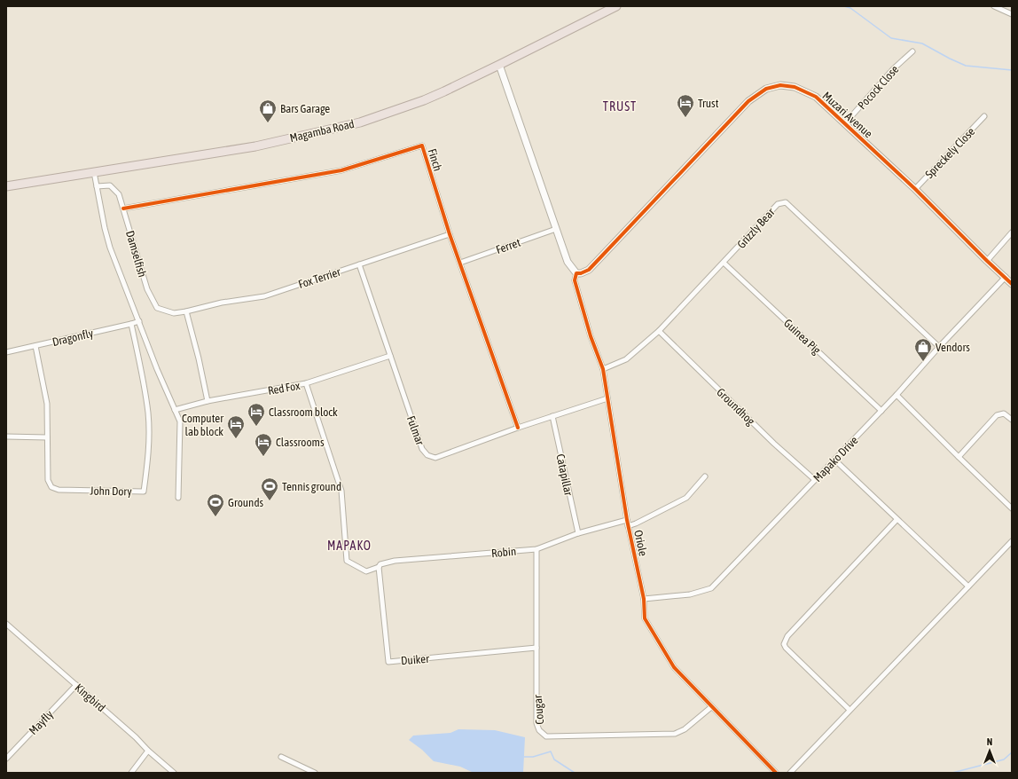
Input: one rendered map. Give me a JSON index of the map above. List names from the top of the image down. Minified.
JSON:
{"streets":{"highway":["Magamba Road"],"street":["Pocock Close","Muzari Avenue","Spreckely Close","Finch","Grizzly Bear","Ferret","Damselfish","Fox Terrier","Guinea Pig","Dragonfly","Red Fox","Groundhog","Fulmar","Mapako Drive","Catapillar","John Dory","Oriole","Robin","Duiker","Kingbird","Cougar","Mayfly"]},"crossings":[["Pocock Close","Muzari Avenue"],["Muzari Avenue","Spreckely Close"],["Muzari Avenue","Mapako Drive"],["Muzari Avenue","Oriole"],["Finch","Ferret"],["Finch","Damselfish"],["Finch","Fox Terrier"],["Finch","Fulmar"],["Grizzly Bear","Guinea Pig"],["Grizzly Bear","Groundhog"],["Grizzly Bear","Mapako Drive"],["Grizzly Bear","Oriole"],["Damselfish","Fox Terrier"],["Fox Terrier","Fulmar"],["Guinea Pig","Mapako Drive"],["Dragonfly","John Dory"],["Red Fox","Fulmar"],["Red Fox","Robin"],["Groundhog","Mapako Drive"],["Fulmar","Catapillar"],["Fulmar","Oriole"],["Mapako Drive","Oriole"],["Catapillar","Robin"],["Oriole","Robin"],["Oriole","Cougar"],["Robin","Duiker"],["Robin","Cougar"],["Duiker","Cougar"],["Kingbird","Mayfly"]],"districts":["TRUST","MAPAKO"],"places":{"hotel":["Trust","Classroom block","Computer lab block","Classrooms"],"shop":["Bars Garage","Vendors"],"sports":["Tennis ground","Grounds"]},"north":"top"}
